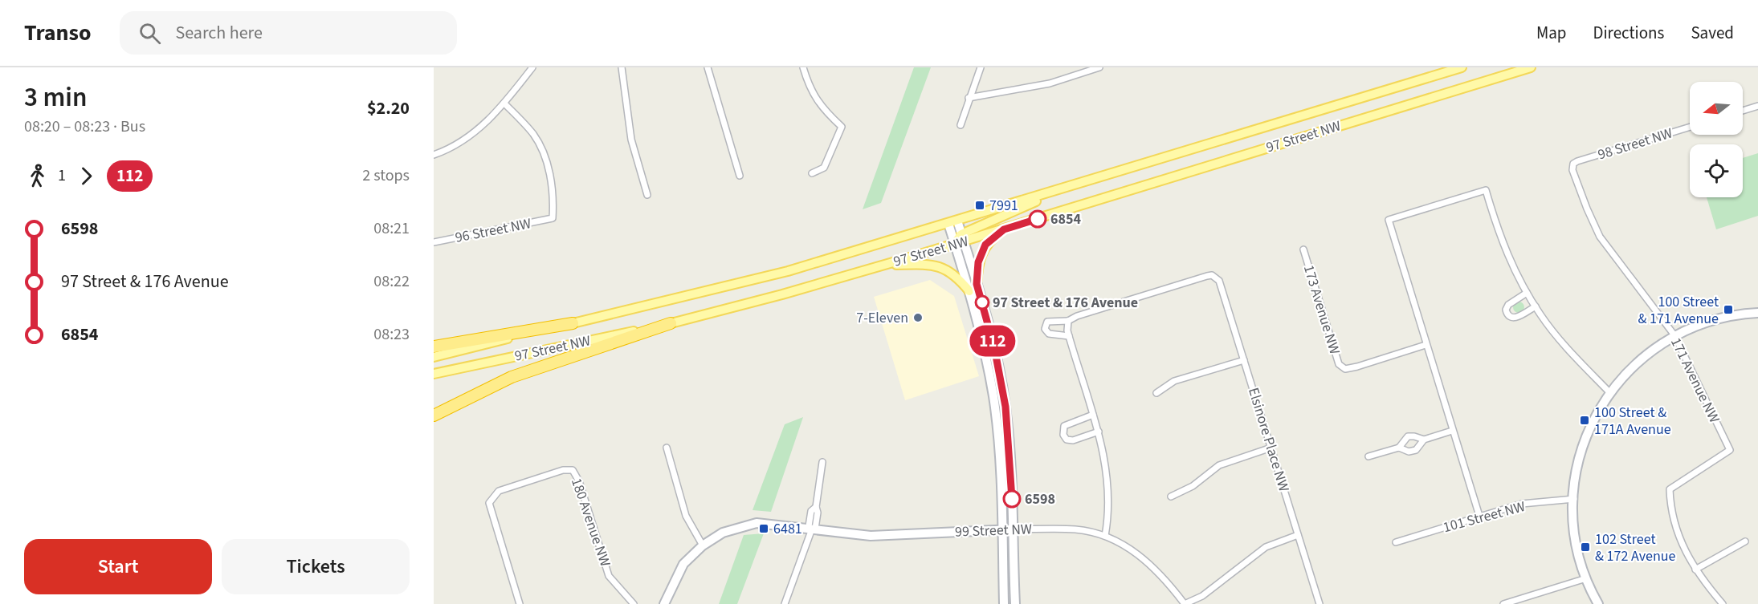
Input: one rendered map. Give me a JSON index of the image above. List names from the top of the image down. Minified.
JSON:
{"streets":{"main road":["97 Street NW"],"street":["98 Street NW","96 Street NW","173 Avenue NW","171 Avenue NW","Elsinore Place NW","101 Street NW","180 Avenue NW","99 Street NW"]},"crossings":[["98 Street NW","171 Avenue NW"]],"places":{"transit":["7991","100 Street & 171 Avenue","100 Street & 171A Avenue","6481","102 Street & 172 Avenue"],"other":["6854","97 Street & 176 Avenue","7-Eleven","6598"]},"lines":["bus line 112"],"north":"left","page":{"header":"Transo","search":"Search here","nav":["Map","Directions","Saved"],"heading":["3 min","08:20 – 08:23 · Bus","$2.20"],"on_map":"112","legs":["1","112","2 stops"],"list":[{"name":"6598","value":"08:21"},{"name":"97 Street & 176 Avenue","value":"08:22"},{"name":"6854","value":"08:23"}],"buttons":["Start","Tickets"]}}
